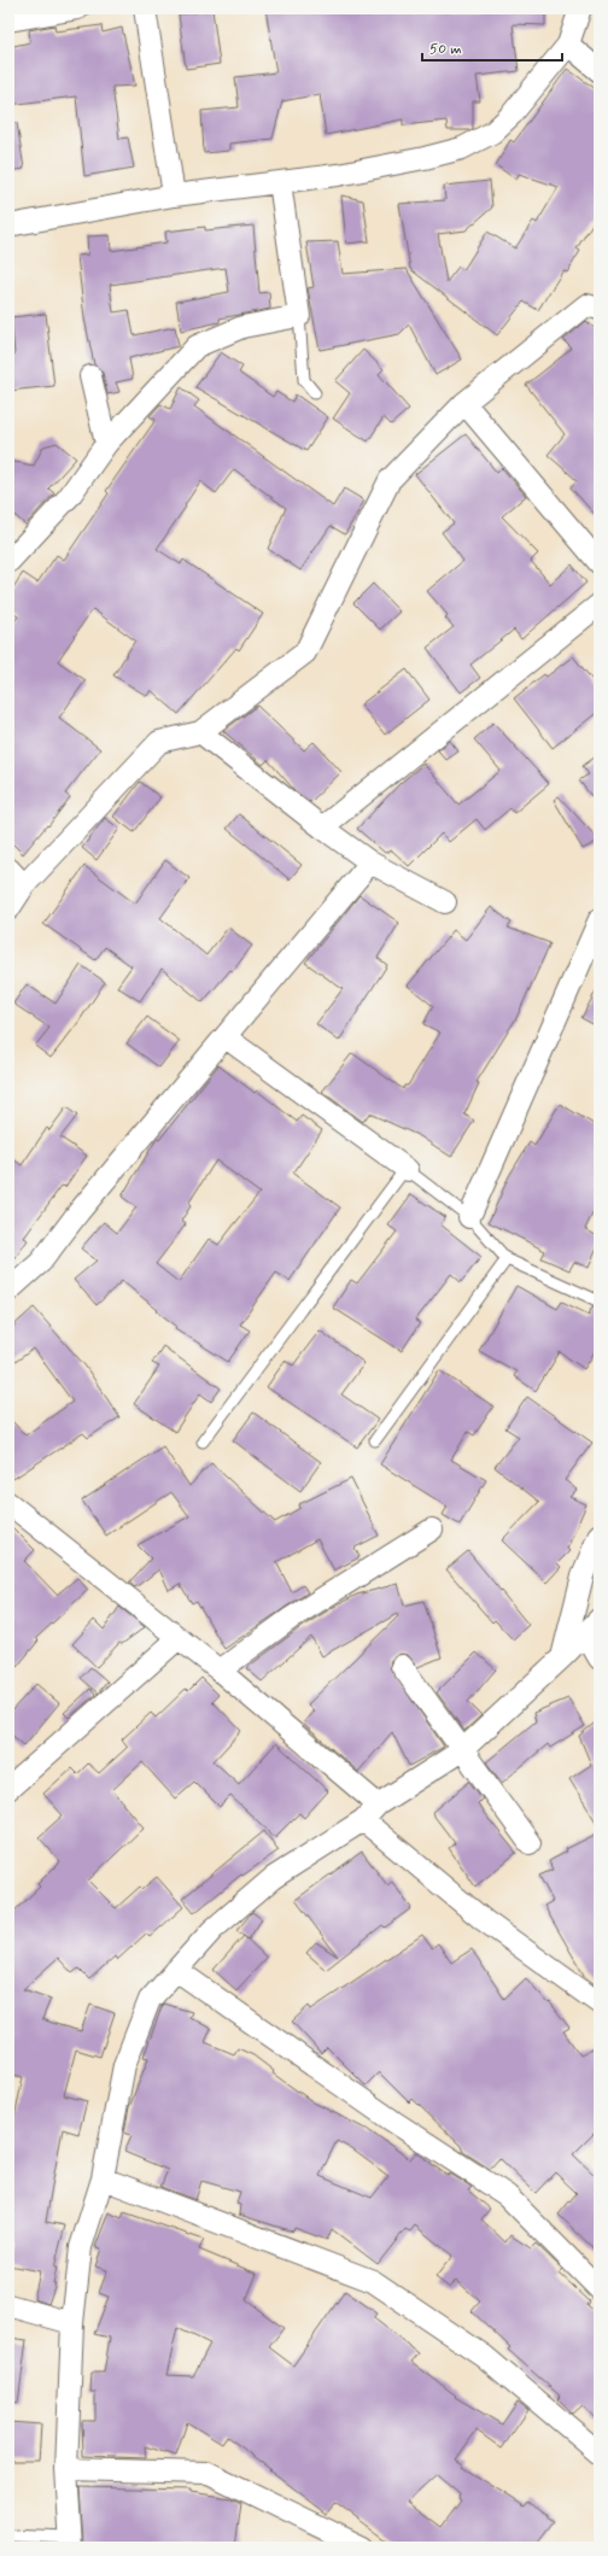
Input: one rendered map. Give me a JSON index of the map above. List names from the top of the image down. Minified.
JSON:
{"scale_bar":"50 m"}
